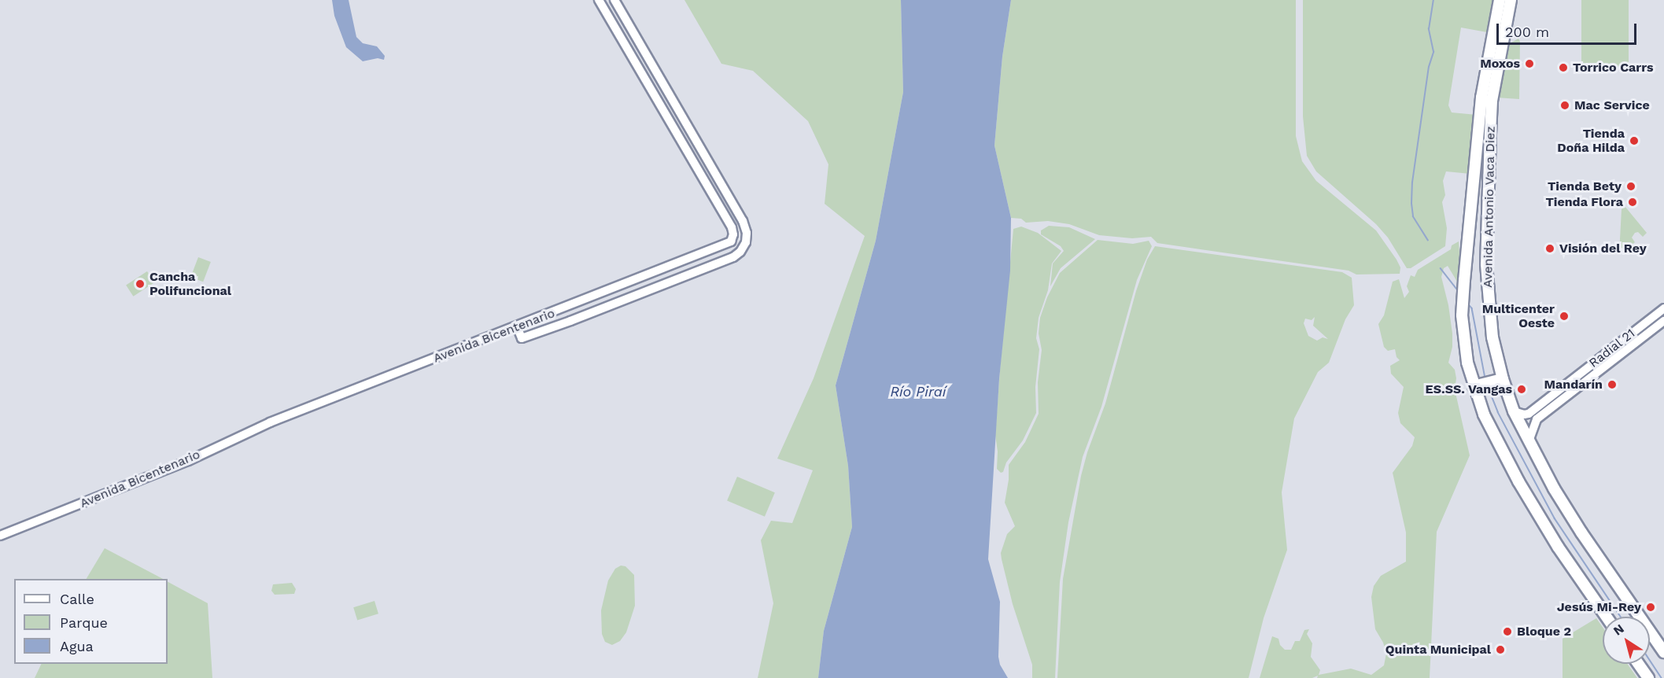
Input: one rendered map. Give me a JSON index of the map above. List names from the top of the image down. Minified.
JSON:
{"streets":{"highway":["Avenida Antonio Vaca Diez"],"street":["Avenida Bicentenario","Radial 21"]},"crossings":[["Avenida Antonio Vaca Diez","Radial 21"]],"water":["Río Piraí"],"places":["Moxos","Torrico Carrs","Mac Service","Tienda Doña Hilda","Tienda Bety","Tienda Flora","Visión del Rey","Cancha Polifuncional","Multicenter Oeste","Mandarín","ES.SS. Vangas","Jesús Mi-Rey","Bloque 2","Quinta Municipal"],"legend":["Calle","Parque","Agua"],"scale_bar":"200 m","north":"top left"}
